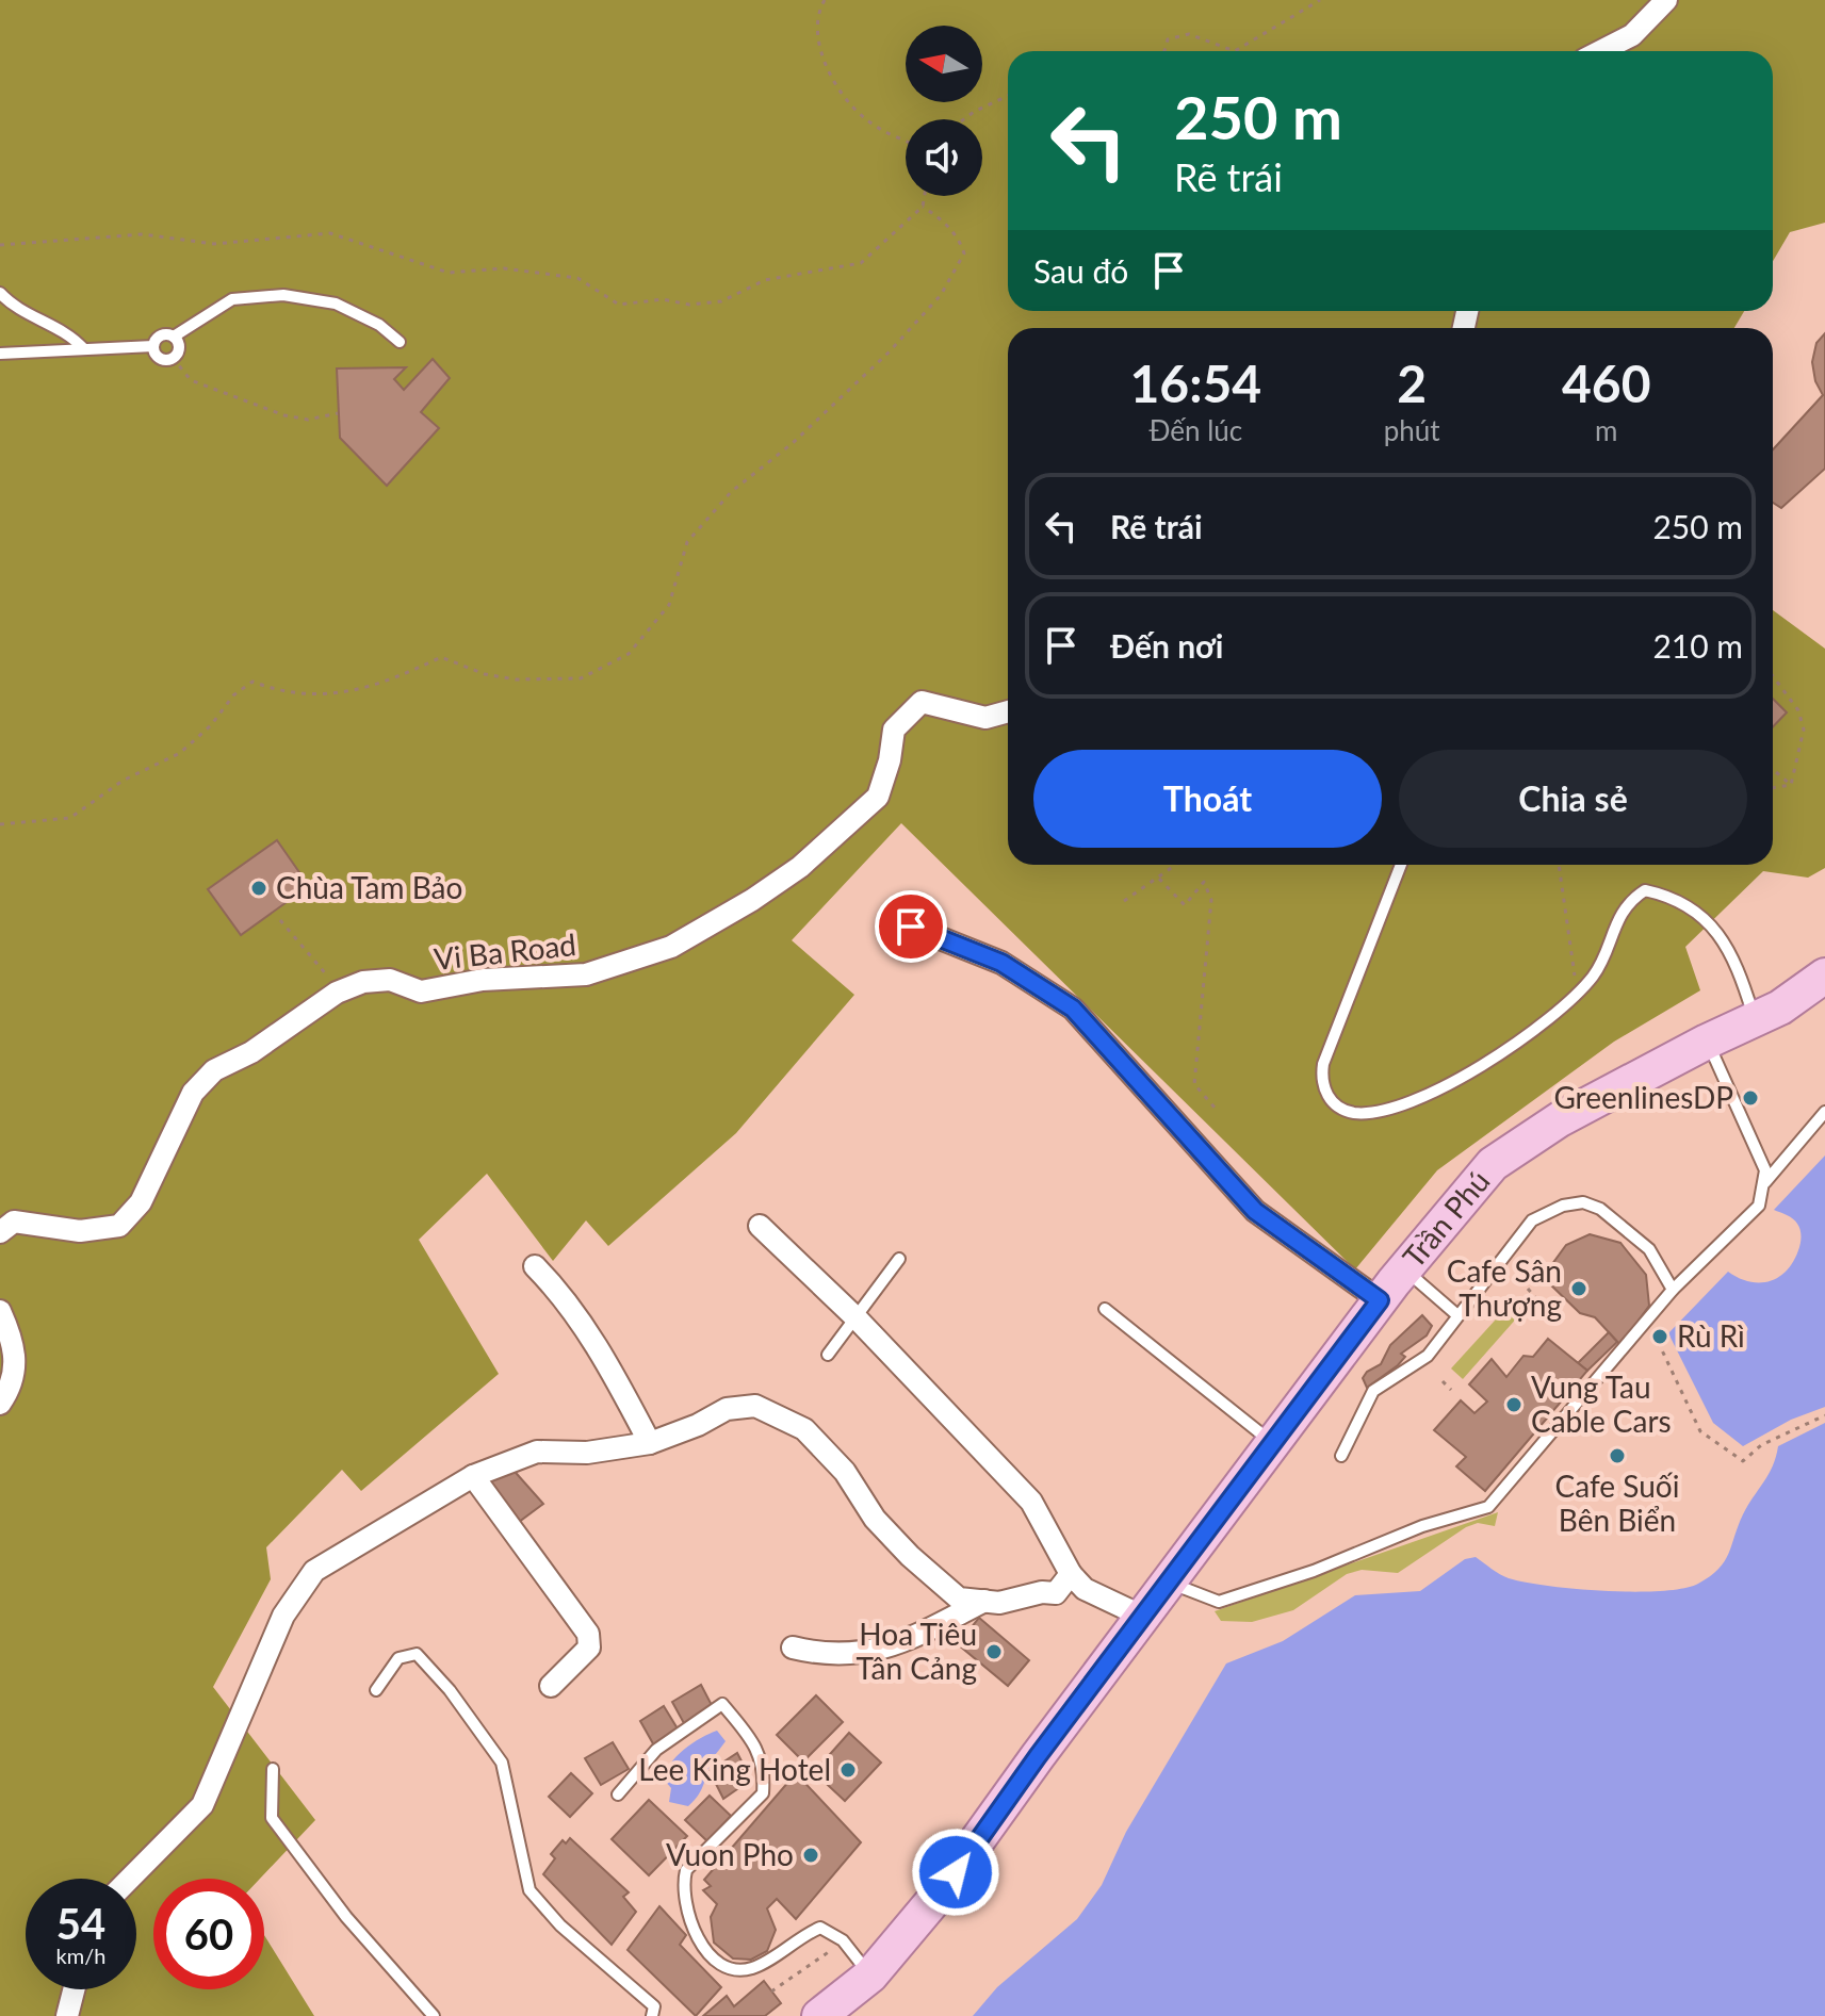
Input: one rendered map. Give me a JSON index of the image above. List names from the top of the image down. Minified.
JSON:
{"streets":{"main road":["Trần Phú"],"street":["Vi Ba Road"]},"places":["Chùa Tam Bảo","GreenlinesDP","Cafe Sân Thượng","Rù Rì","Vung Tau Cable Cars","Cafe Suối Bên Biển","Hoa Tiêu Tân Cảng","Lee King Hotel","Vuon Pho"],"north":"left","page":{"turn":["250 m","Rẽ trái"],"then":"Sau đó","eta":["16:54","Đến lúc","2","phút","460","m"],"list":[{"name":"Rẽ trái","value":"250 m"},{"name":"Đến nơi","value":"210 m"}],"buttons":["Thoát","Chia sẻ"],"speed":"54 km/h","limit":"60"}}
